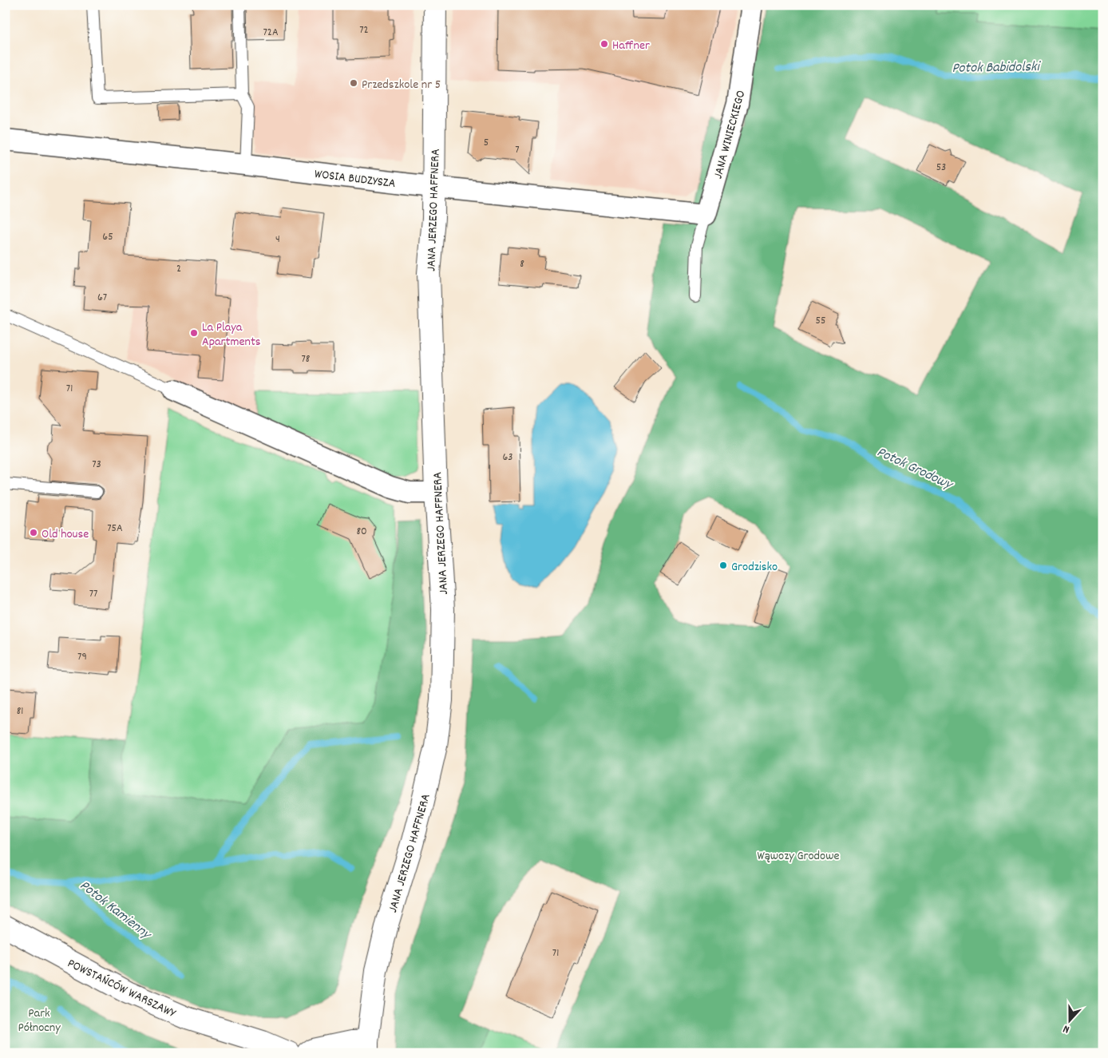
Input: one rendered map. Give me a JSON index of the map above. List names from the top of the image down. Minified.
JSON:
{"streets":{"street":["JANA WINIECKIEGO","WOSIA BUDZYSZA","JANA JERZEGO HAFFNERA","POWSTAŃCÓW WARSZAWY"]},"crossings":[["JANA WINIECKIEGO","WOSIA BUDZYSZA"],["WOSIA BUDZYSZA","JANA JERZEGO HAFFNERA"]],"water":["Potok Babidolski","Potok Grodowy","Potok Kamienny"],"parks":["Wąwozy Grodowe","Park Północny"],"places":["Haffner","Przedszkole nr 5","La Playa Apartments","Old house","Grodzisko"],"house_numbers":["72","72A","5","7","53","65","4","8","2","67","55","78","71","63","73","75A","80","77","79","81","71"],"north":"bottom"}
